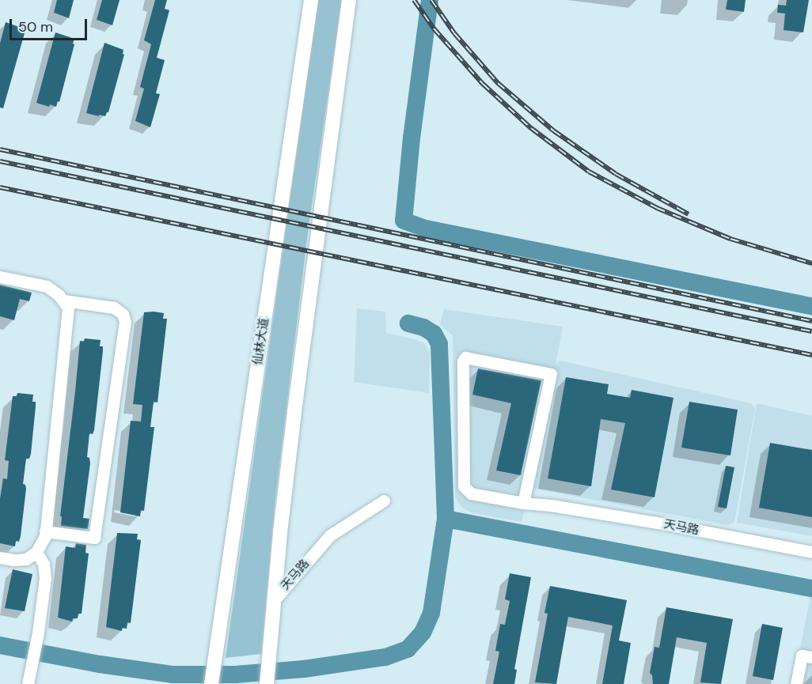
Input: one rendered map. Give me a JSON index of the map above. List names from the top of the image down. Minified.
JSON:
{"streets":{"main road":["仙林大道"],"street":["天马路"]},"scale_bar":"50 m"}
